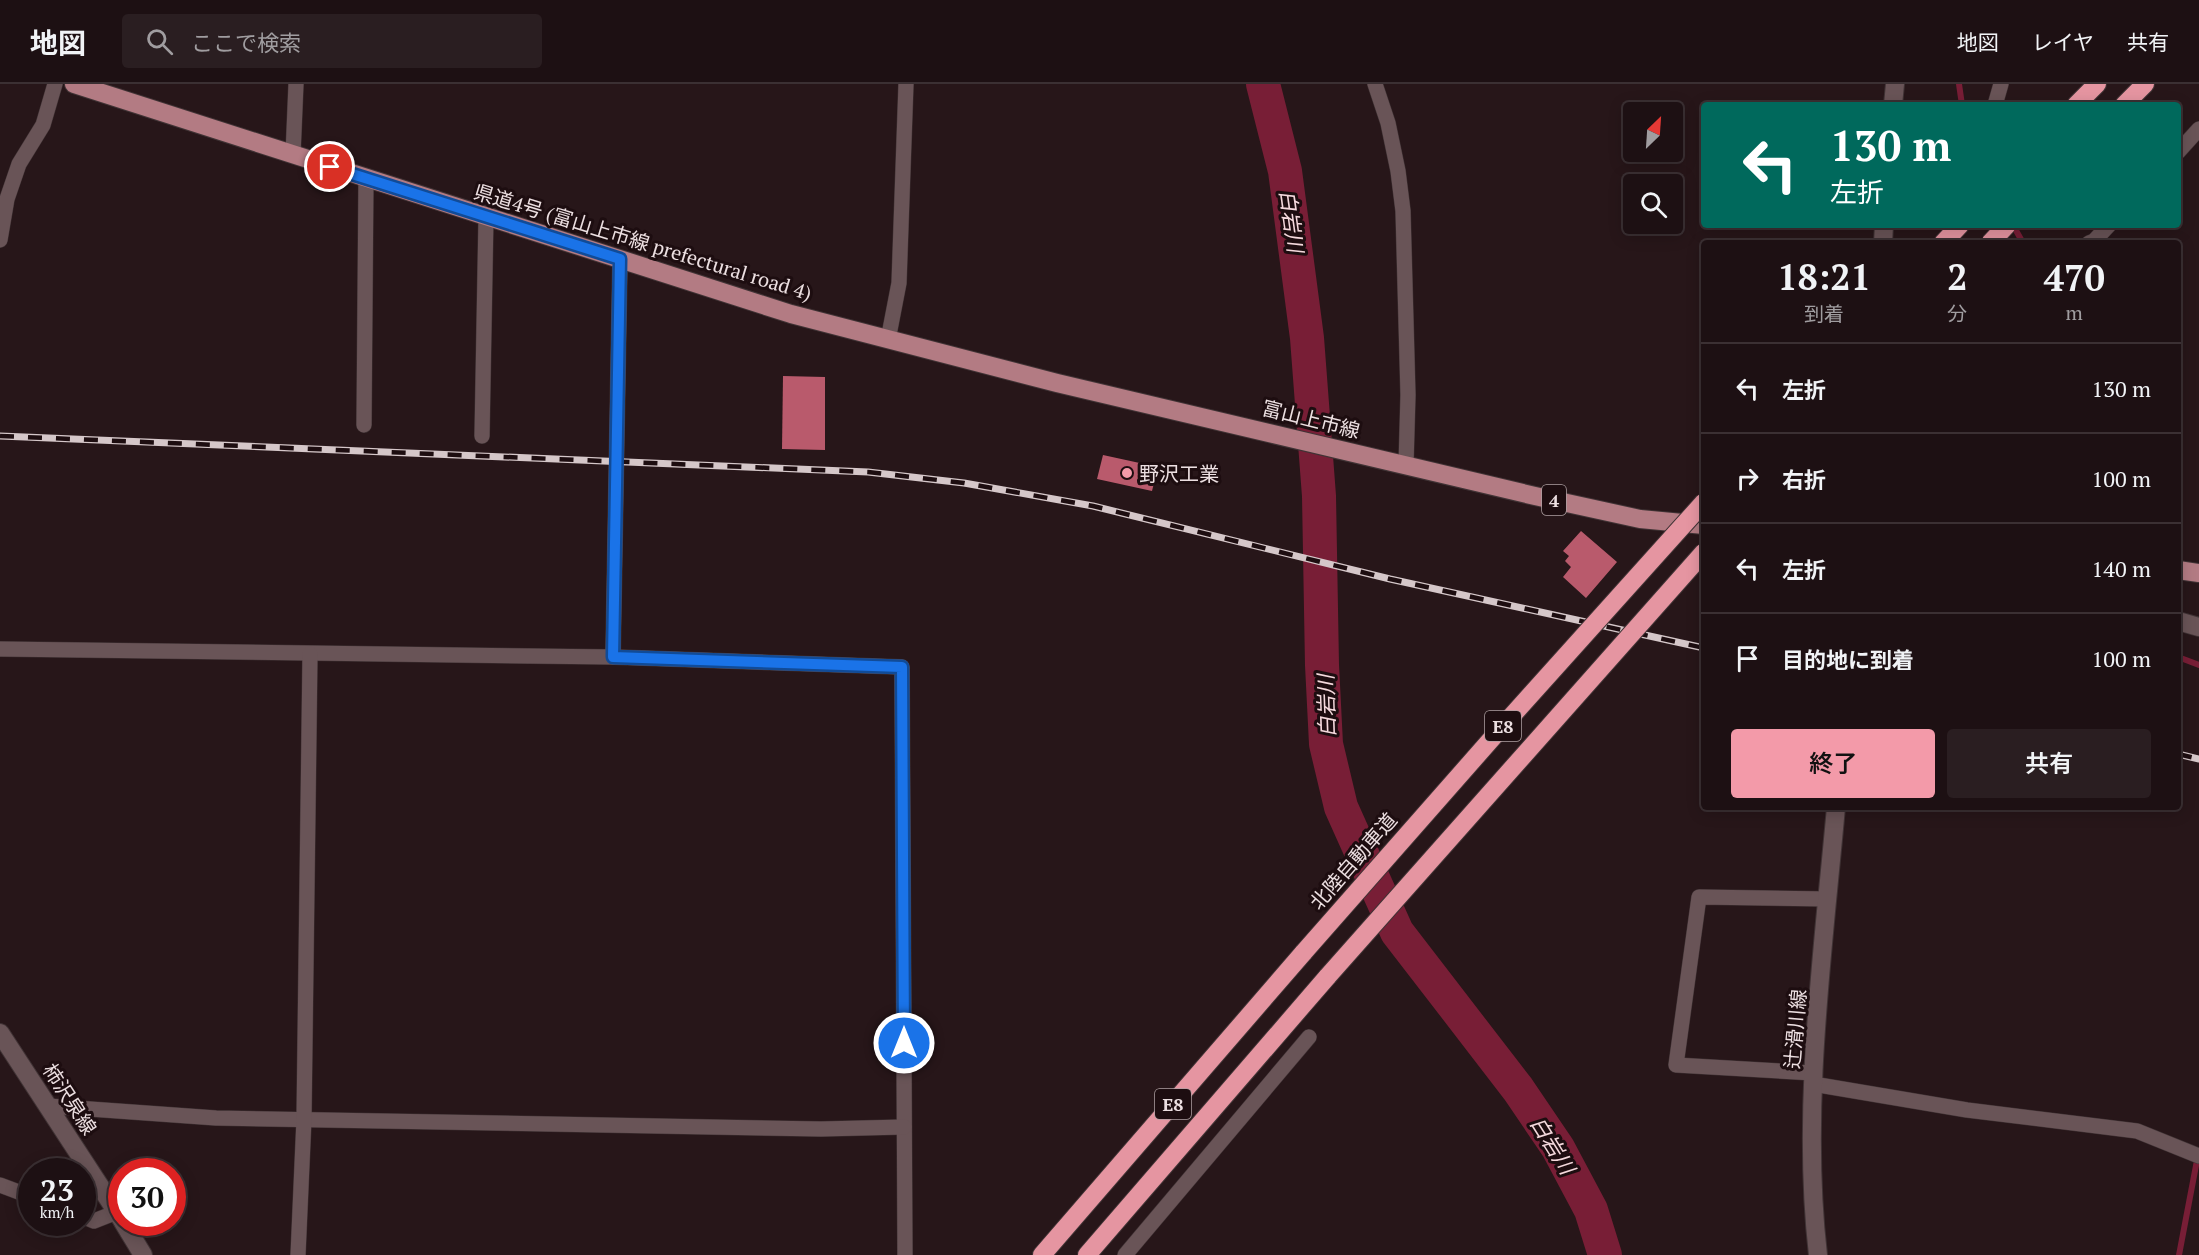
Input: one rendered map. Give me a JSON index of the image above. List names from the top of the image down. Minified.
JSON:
{"streets":{"highway":["E8","北陸自動車道"],"main road":["県道4号 (富山上市線 prefectural road 4)","富山上市線","4","辻滑川線","柿沢泉線"]},"crossings":[["県道4号 (富山上市線 prefectural road 4)","富山上市線"],["富山上市線","4"]],"water":["白岩川"],"places":["野沢工業"],"north":"top right","page":{"header":"地図","search":"ここで検索","nav":["地図","レイヤ","共有"],"turn":["130 m","左折"],"eta":["18:21","到着","2","分","470","m"],"list":[{"name":"左折","value":"130 m"},{"name":"右折","value":"100 m"},{"name":"左折","value":"140 m"},{"name":"目的地に到着","value":"100 m"}],"buttons":["終了","共有"],"speed":"23 km/h","limit":"30"}}
